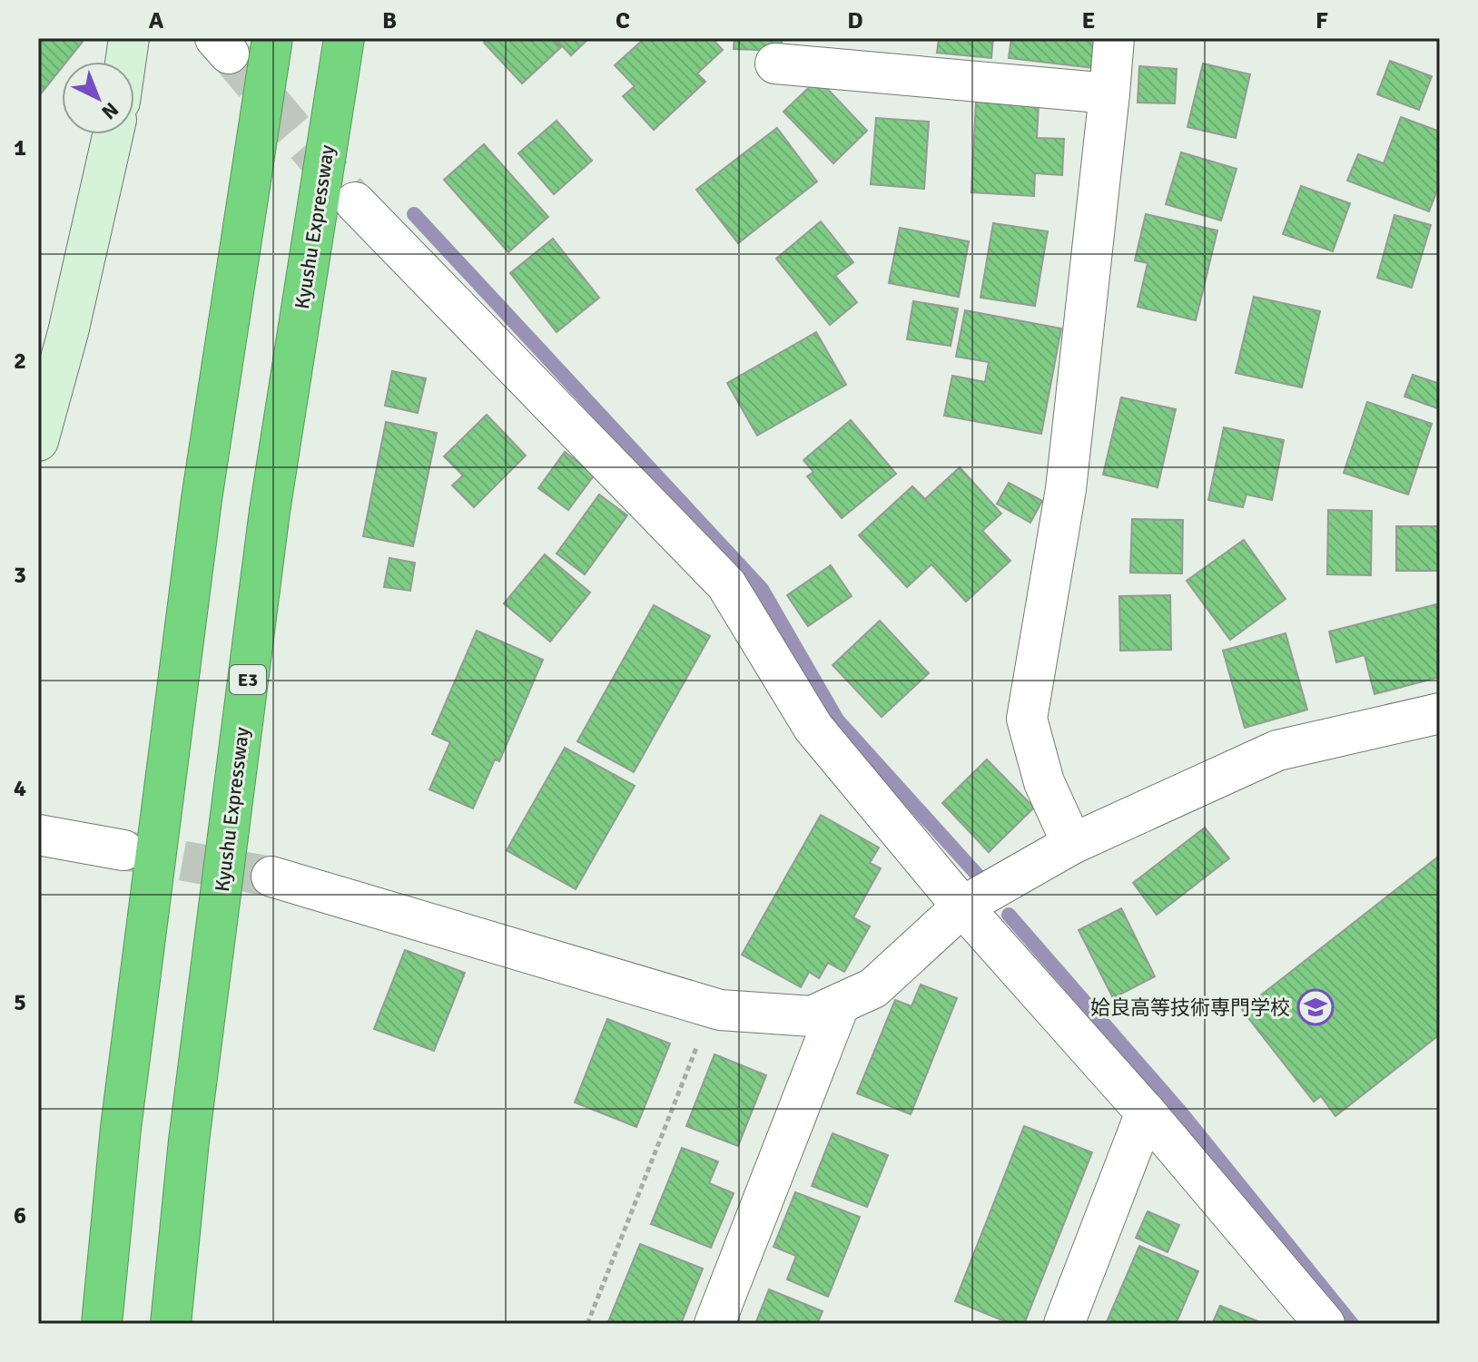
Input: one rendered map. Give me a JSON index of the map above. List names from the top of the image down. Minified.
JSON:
{"streets":{"highway":["Kyushu Expressway","E3"]},"places":{"school or university":["姶良高等技術専門学校"]},"north":"bottom right","grid":{"columns":["A","B","C","D","E","F"],"rows":["1","2","3","4","5","6"]}}
